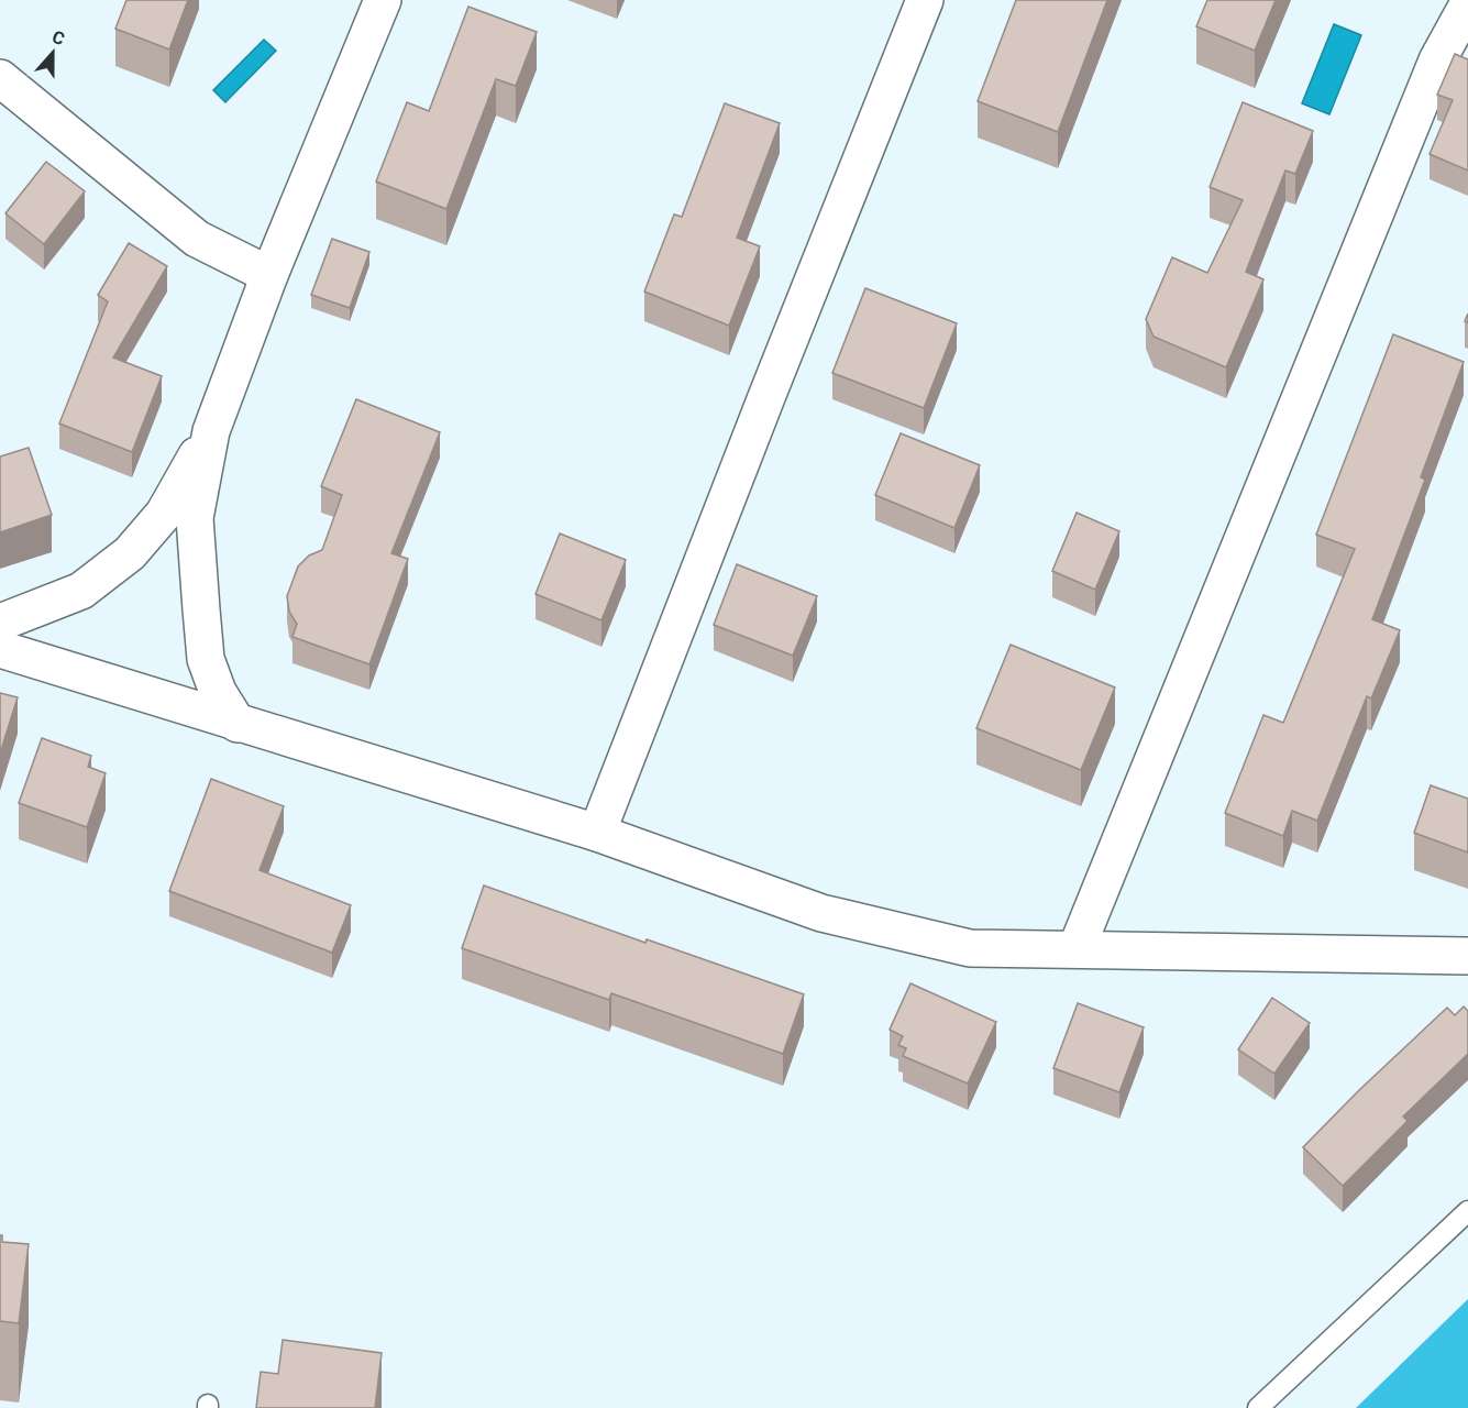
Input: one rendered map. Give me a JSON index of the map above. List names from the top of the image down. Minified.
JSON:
{"north":"top"}
